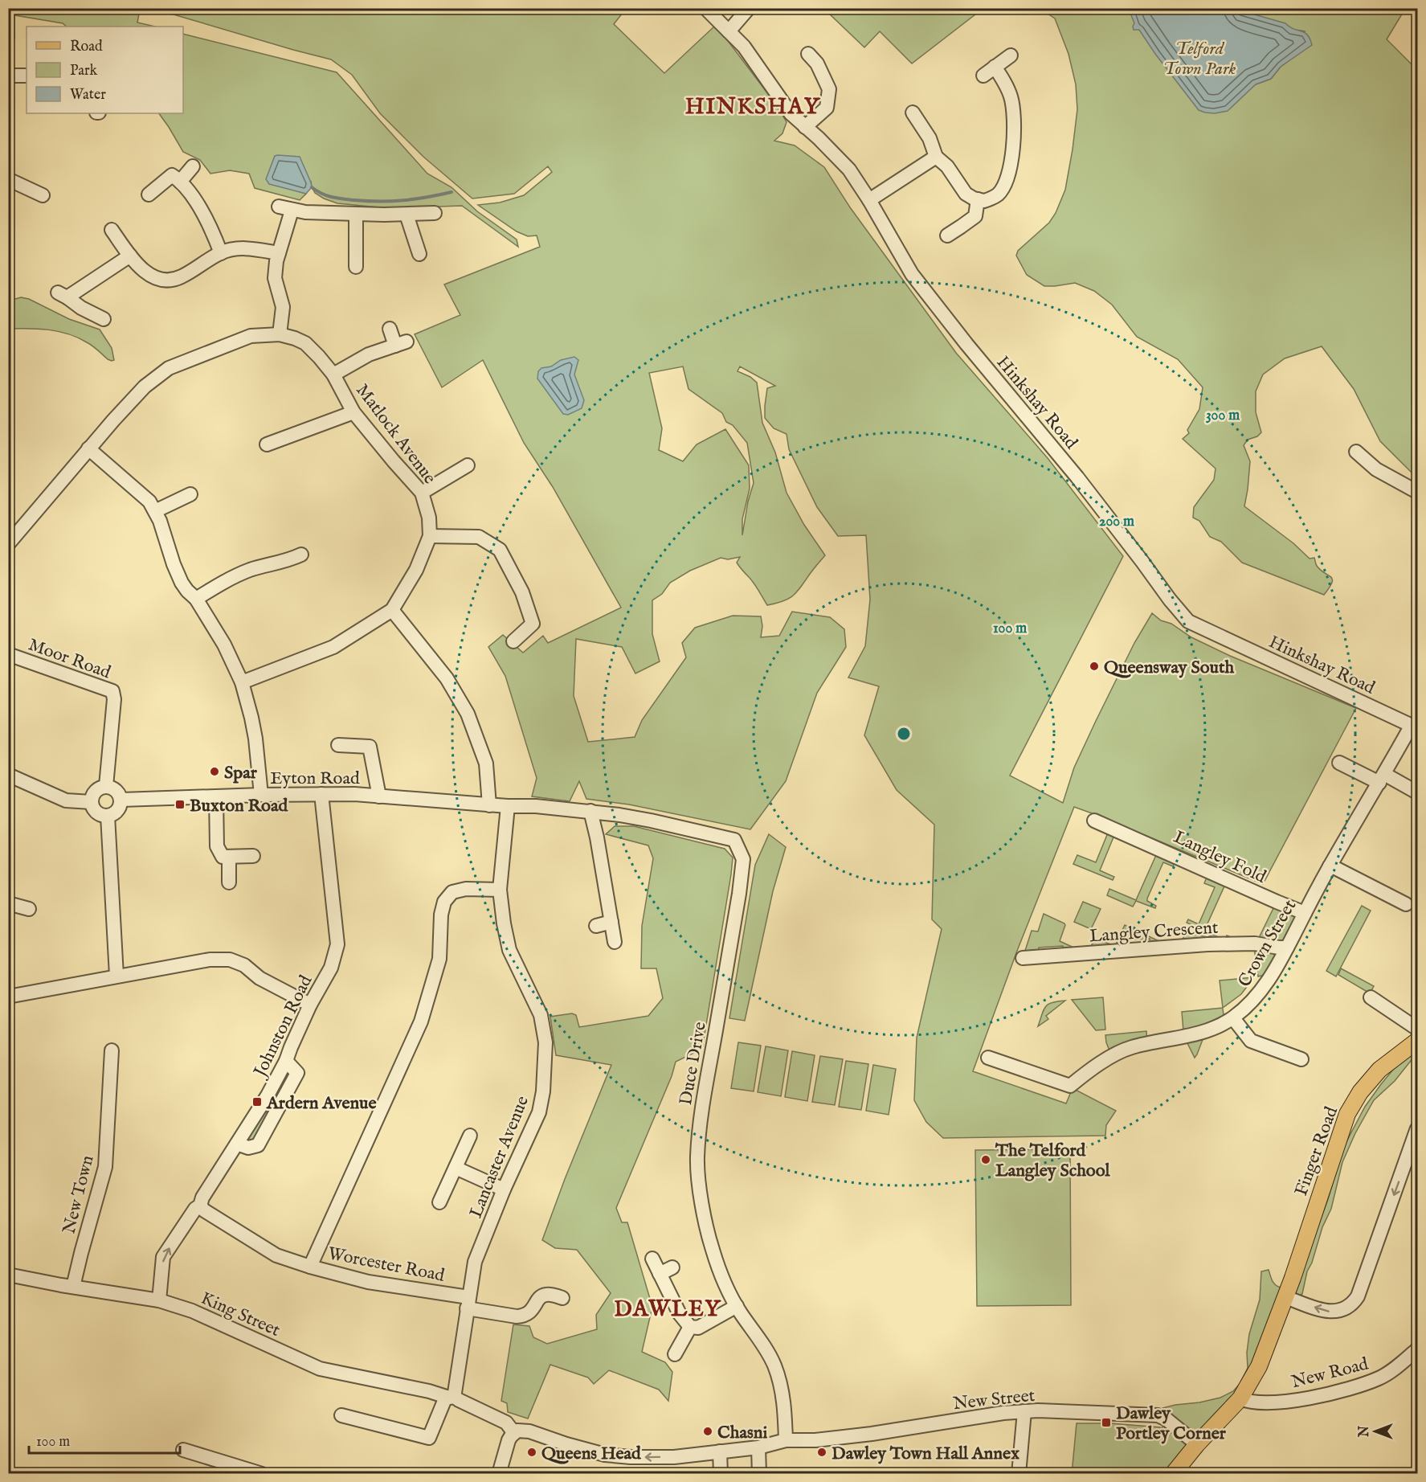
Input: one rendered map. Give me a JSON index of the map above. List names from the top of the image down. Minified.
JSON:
{"streets":{"main road":["Finger Road"],"street":["Hinkshay Road","Matlock Avenue","Moor Road","Eyton Road","Langley Fold","Langley Crescent","Crown Street","Johnston Road","Duce Drive","Lancaster Avenue","New Town","Worcester Road","King Street","New Road","New Street"]},"crossings":[["Hinkshay Road","Crown Street"],["Moor Road","Eyton Road"],["Eyton Road","Johnston Road"],["Eyton Road","Duce Drive"],["Eyton Road","Lancaster Avenue"],["Langley Fold","Crown Street"],["Langley Crescent","Crown Street"],["Johnston Road","Worcester Road"],["Johnston Road","King Street"],["Duce Drive","New Street"],["Finger Road","New Road"],["Finger Road","New Street"],["Lancaster Avenue","Worcester Road"],["Lancaster Avenue","King Street"],["New Town","King Street"]],"districts":["HINKSHAY","DAWLEY"],"parks":["Telford Town Park"],"places":{"other":["Queensway South","Spar","The Telford Langley School","Chasni","Queens Head","Dawley Town Hall Annex"],"transit":["Buxton Road","Ardern Avenue","Dawley Portley Corner"]},"legend":["Road","Park","Water"],"scale_bar":"100 m","north":"left","rings":["300 m","200 m","100 m"]}
